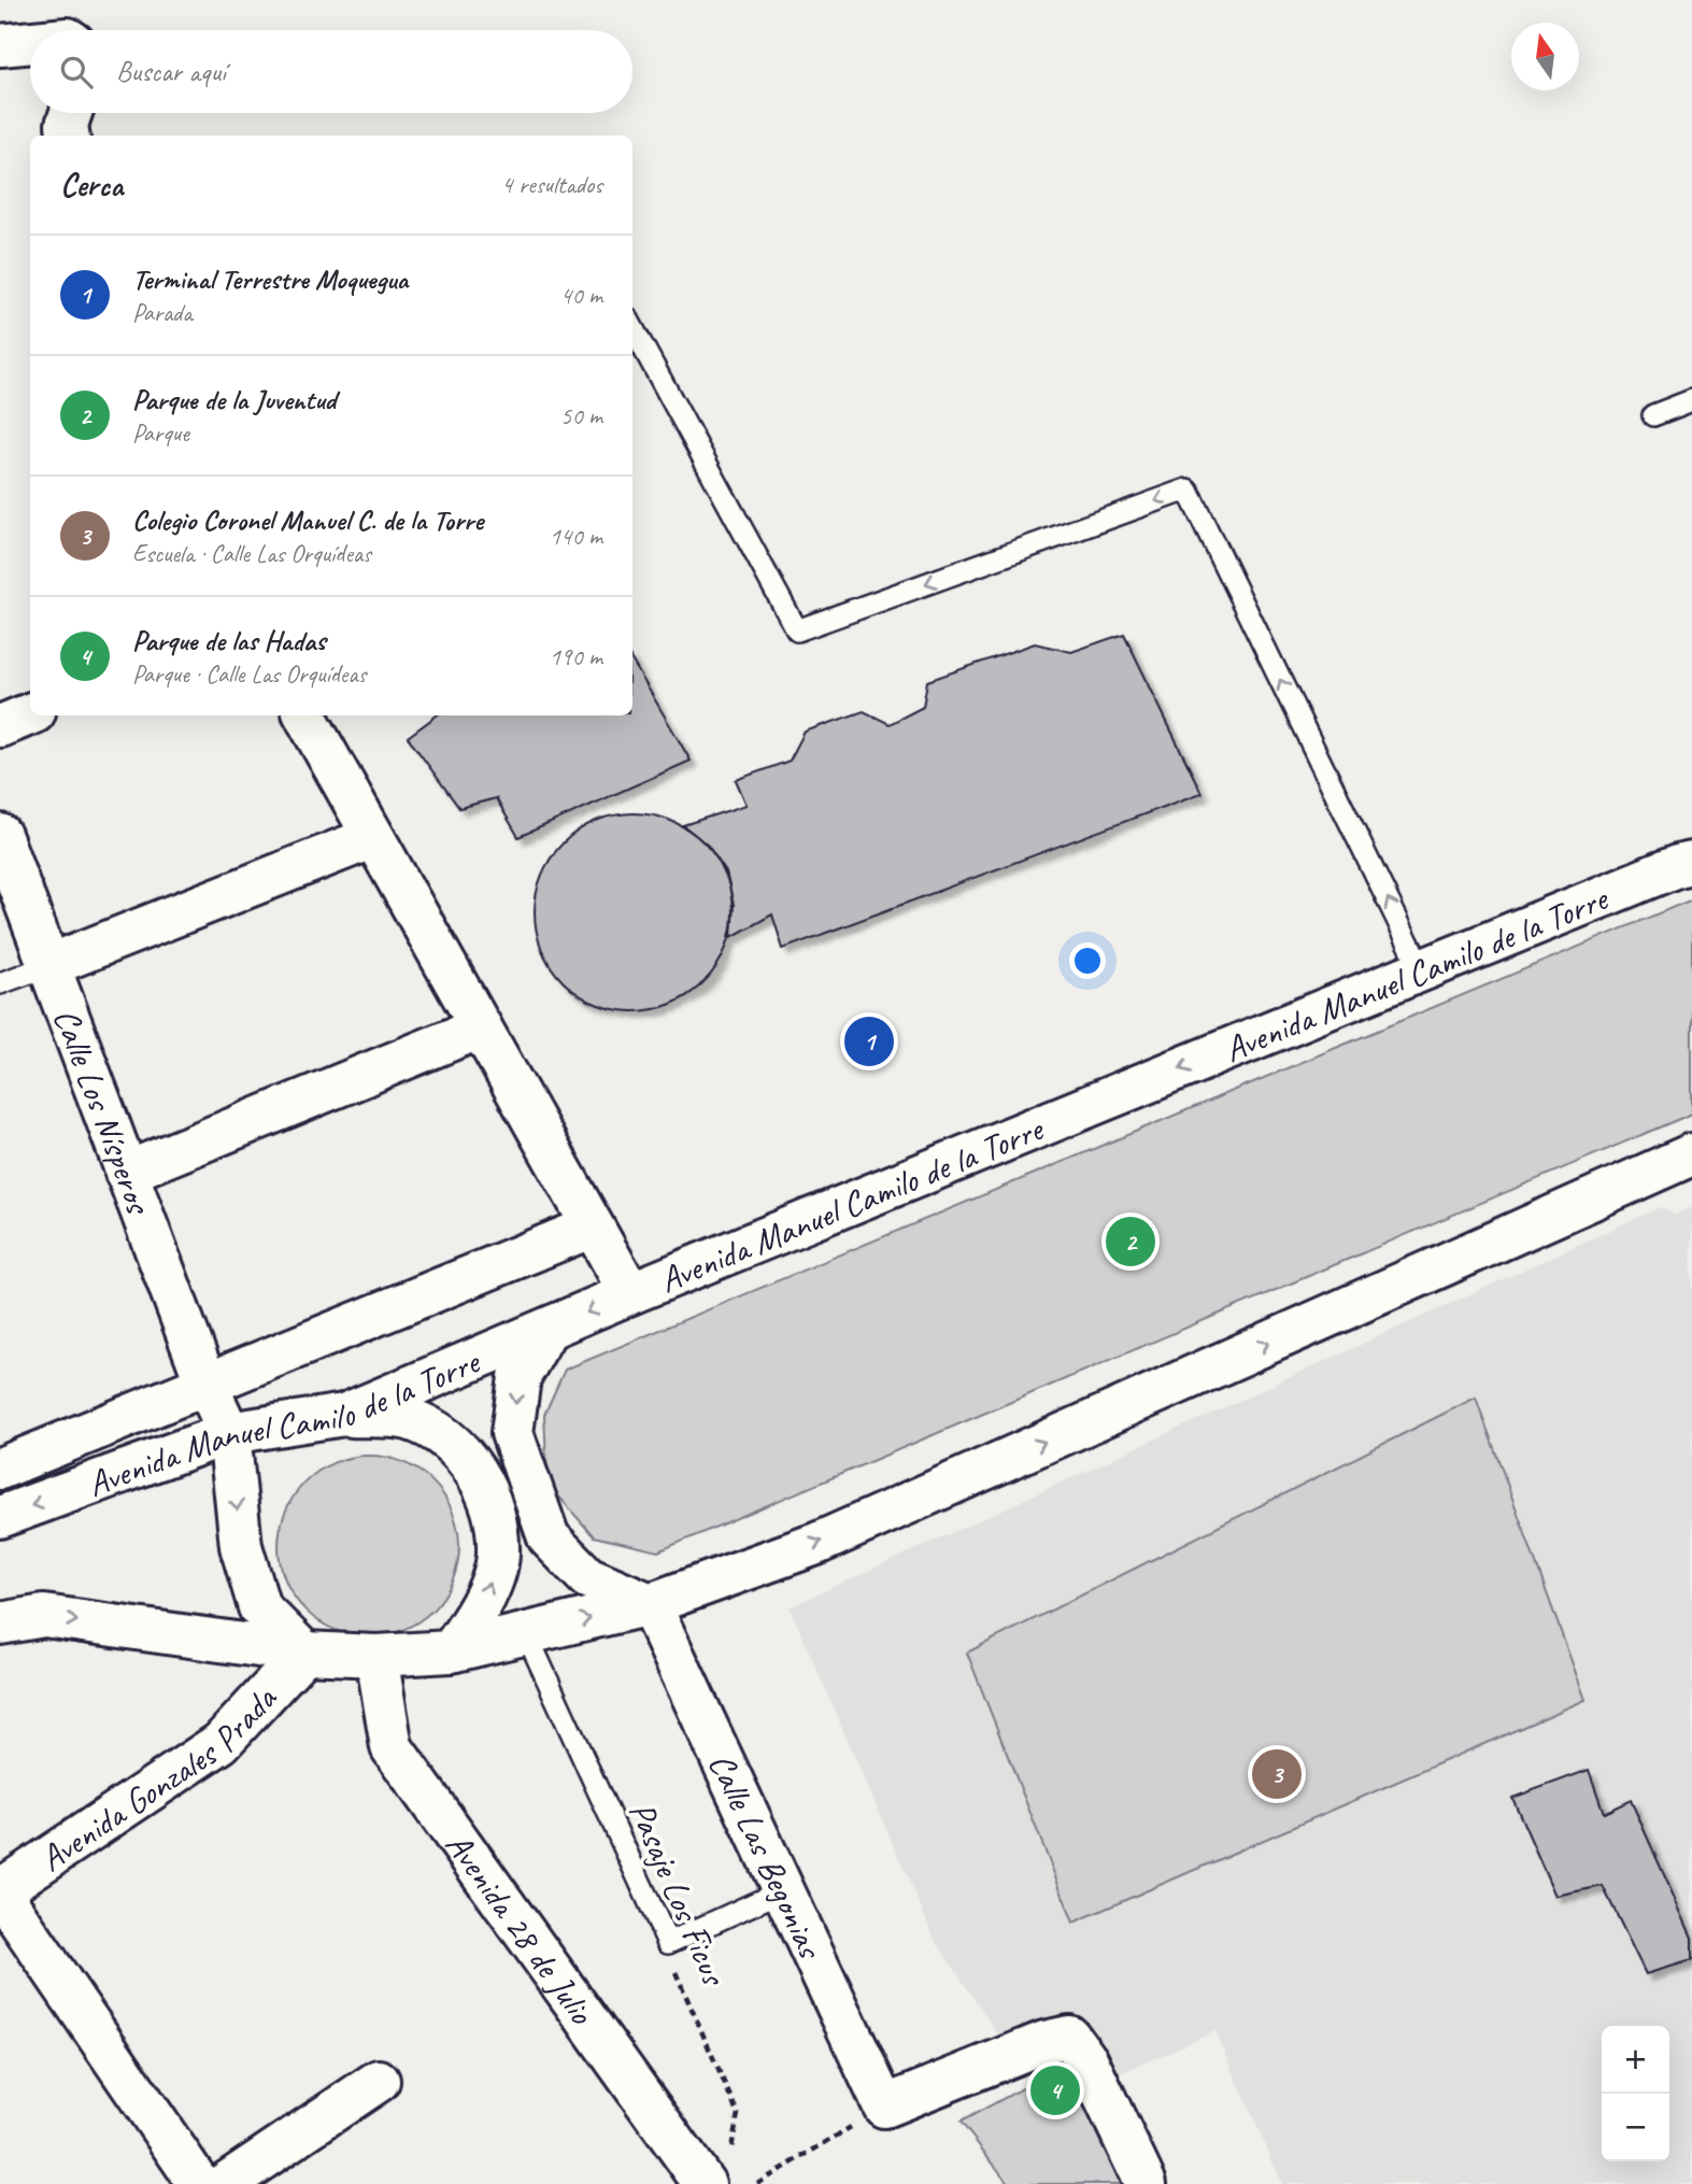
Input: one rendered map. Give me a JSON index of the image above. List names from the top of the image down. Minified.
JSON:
{"streets":{"street":["Avenida Manuel Camilo de la Torre","Calle Los Nísperos","Avenida Gonzales Prada","Calle Las Begonias","Avenida 28 de Julio"],"lane":["Pasaje Los Ficus"]},"crossings":[["Avenida Manuel Camilo de la Torre","Calle Los Nísperos"],["Calle Los Nísperos","Avenida Gonzales Prada"],["Pasaje Los Ficus","Avenida 28 de Julio"]],"north":"top","page":{"search":"Buscar aquí","heading":["Cerca","4 resultados"],"list":[{"mark":"1","name":"Terminal Terrestre Moquegua","note":"Parada","value":"40 m"},{"mark":"2","name":"Parque de la Juventud","note":"Parque","value":"50 m"},{"mark":"3","name":"Colegio Coronel Manuel C. de la Torre","note":"Escuela · Calle Las Orquídeas","value":"140 m"},{"mark":"4","name":"Parque de las Hadas","note":"Parque · Calle Las Orquídeas","value":"190 m"}],"pins":["1","2","3","4"],"map_buttons":["+","−"]}}
